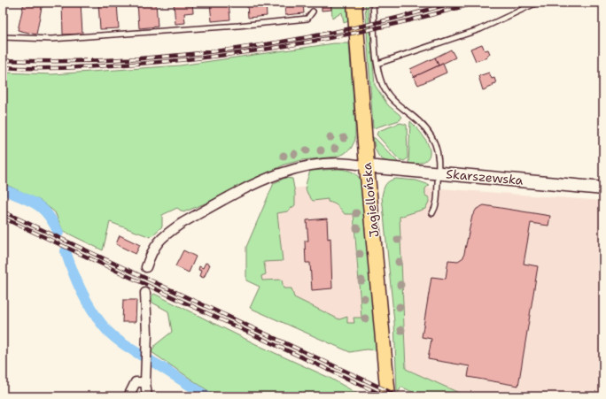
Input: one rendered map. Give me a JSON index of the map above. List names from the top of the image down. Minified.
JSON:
{"streets":{"main road":["Jagiellońska"],"street":["Skarszewska"]},"crossings":[["Skarszewska","Jagiellońska"]]}
